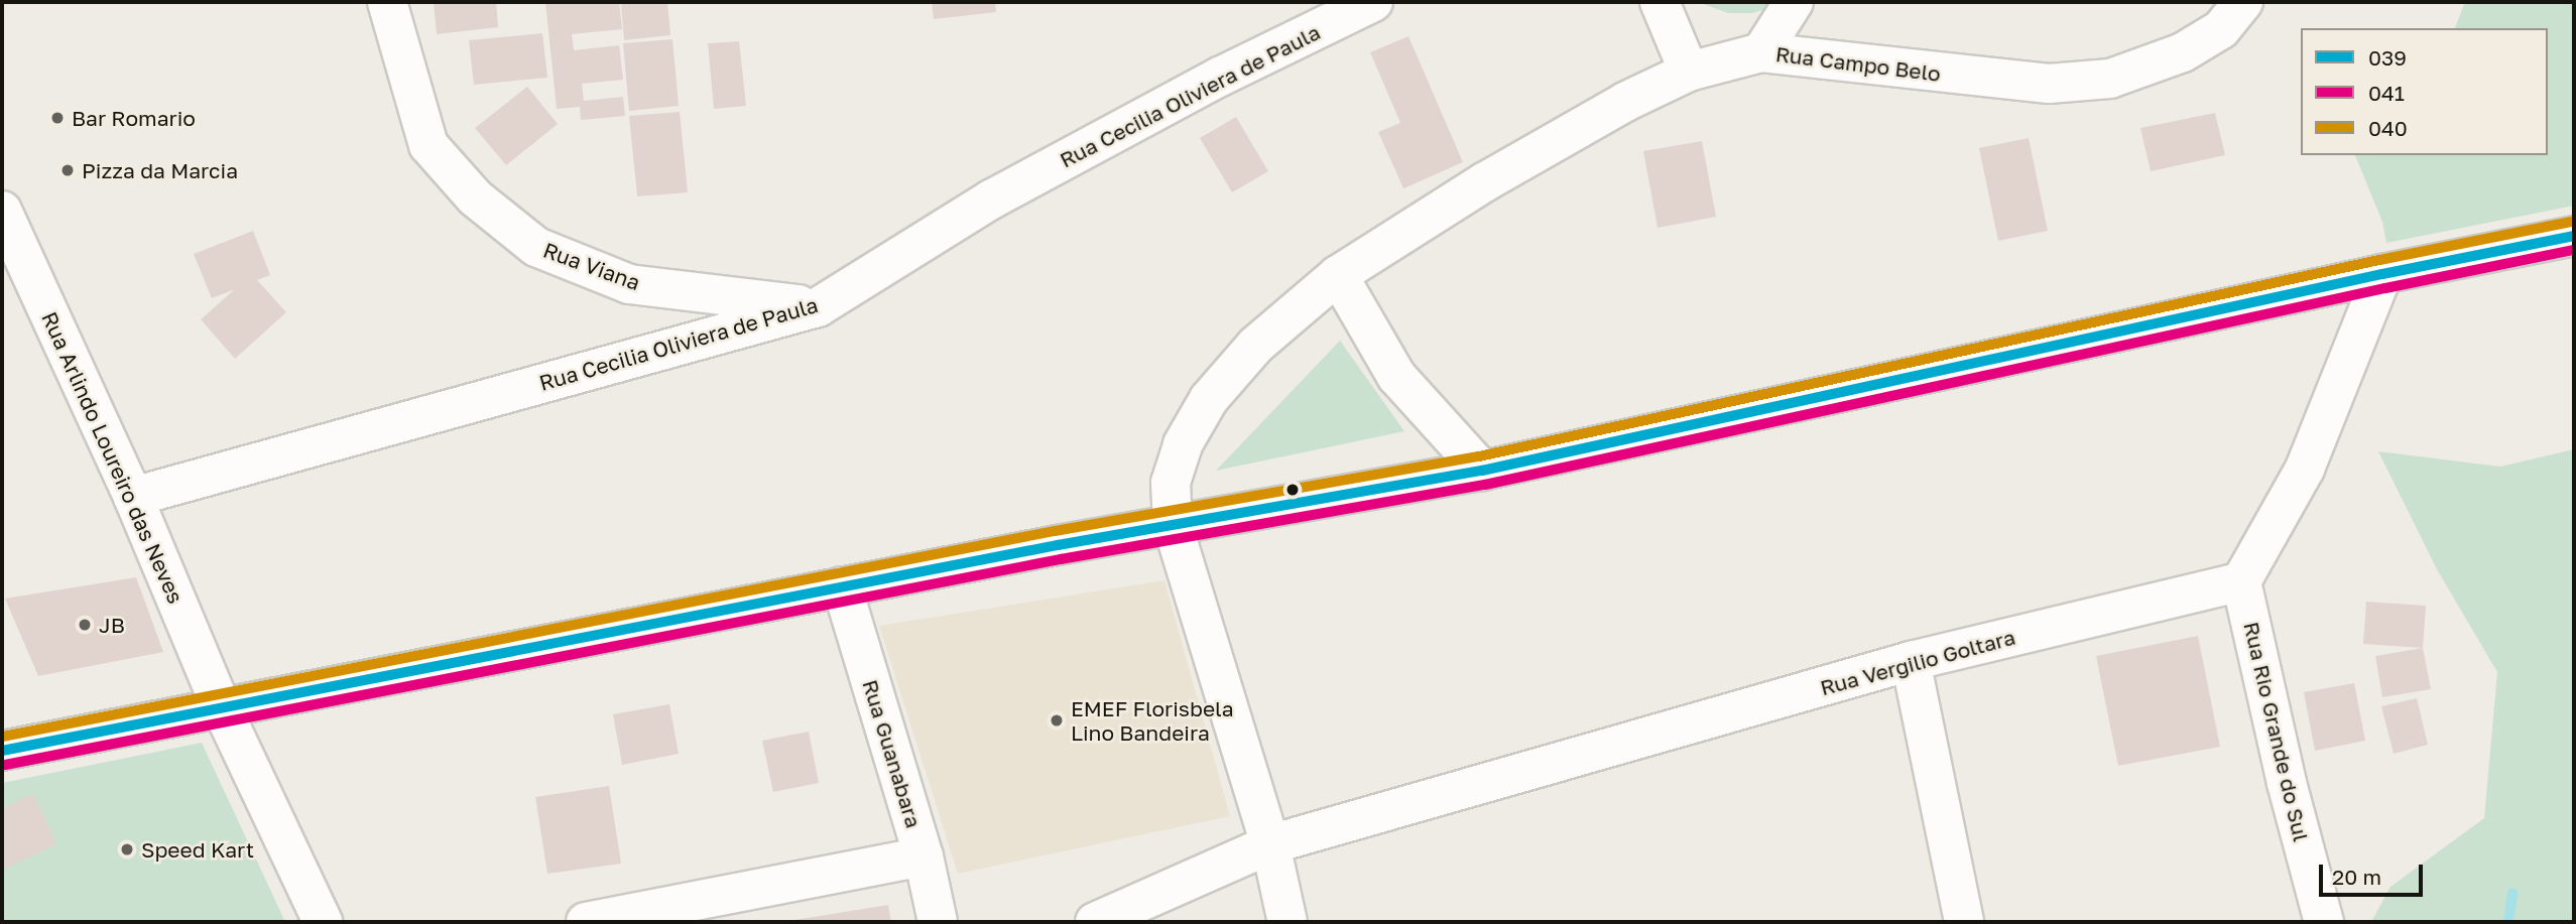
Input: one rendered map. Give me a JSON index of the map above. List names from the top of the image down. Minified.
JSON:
{"streets":{"street":["Rua Campo Belo","Rua Cecilia Oliviera de Paula","Rua Viana","Rua Arlindo Loureiro das Neves","Rua Vergilio Goltara","Rua Rio Grande do Sul","Rua Guanabara"]},"crossings":[["Rua Campo Belo","Rua Vergilio Goltara"],["Rua Cecilia Oliviera de Paula","Rua Viana"],["Rua Cecilia Oliviera de Paula","Rua Arlindo Loureiro das Neves"],["Rua Vergilio Goltara","Rua Rio Grande do Sul"]],"places":["Bar Romario","Pizza da Marcia","JB","EMEF Florisbela Lino Bandeira","Speed Kart"],"lines":["transit line 040","transit line 039","transit line 041"],"legend":["039","041","040"],"scale_bar":"20 m"}
